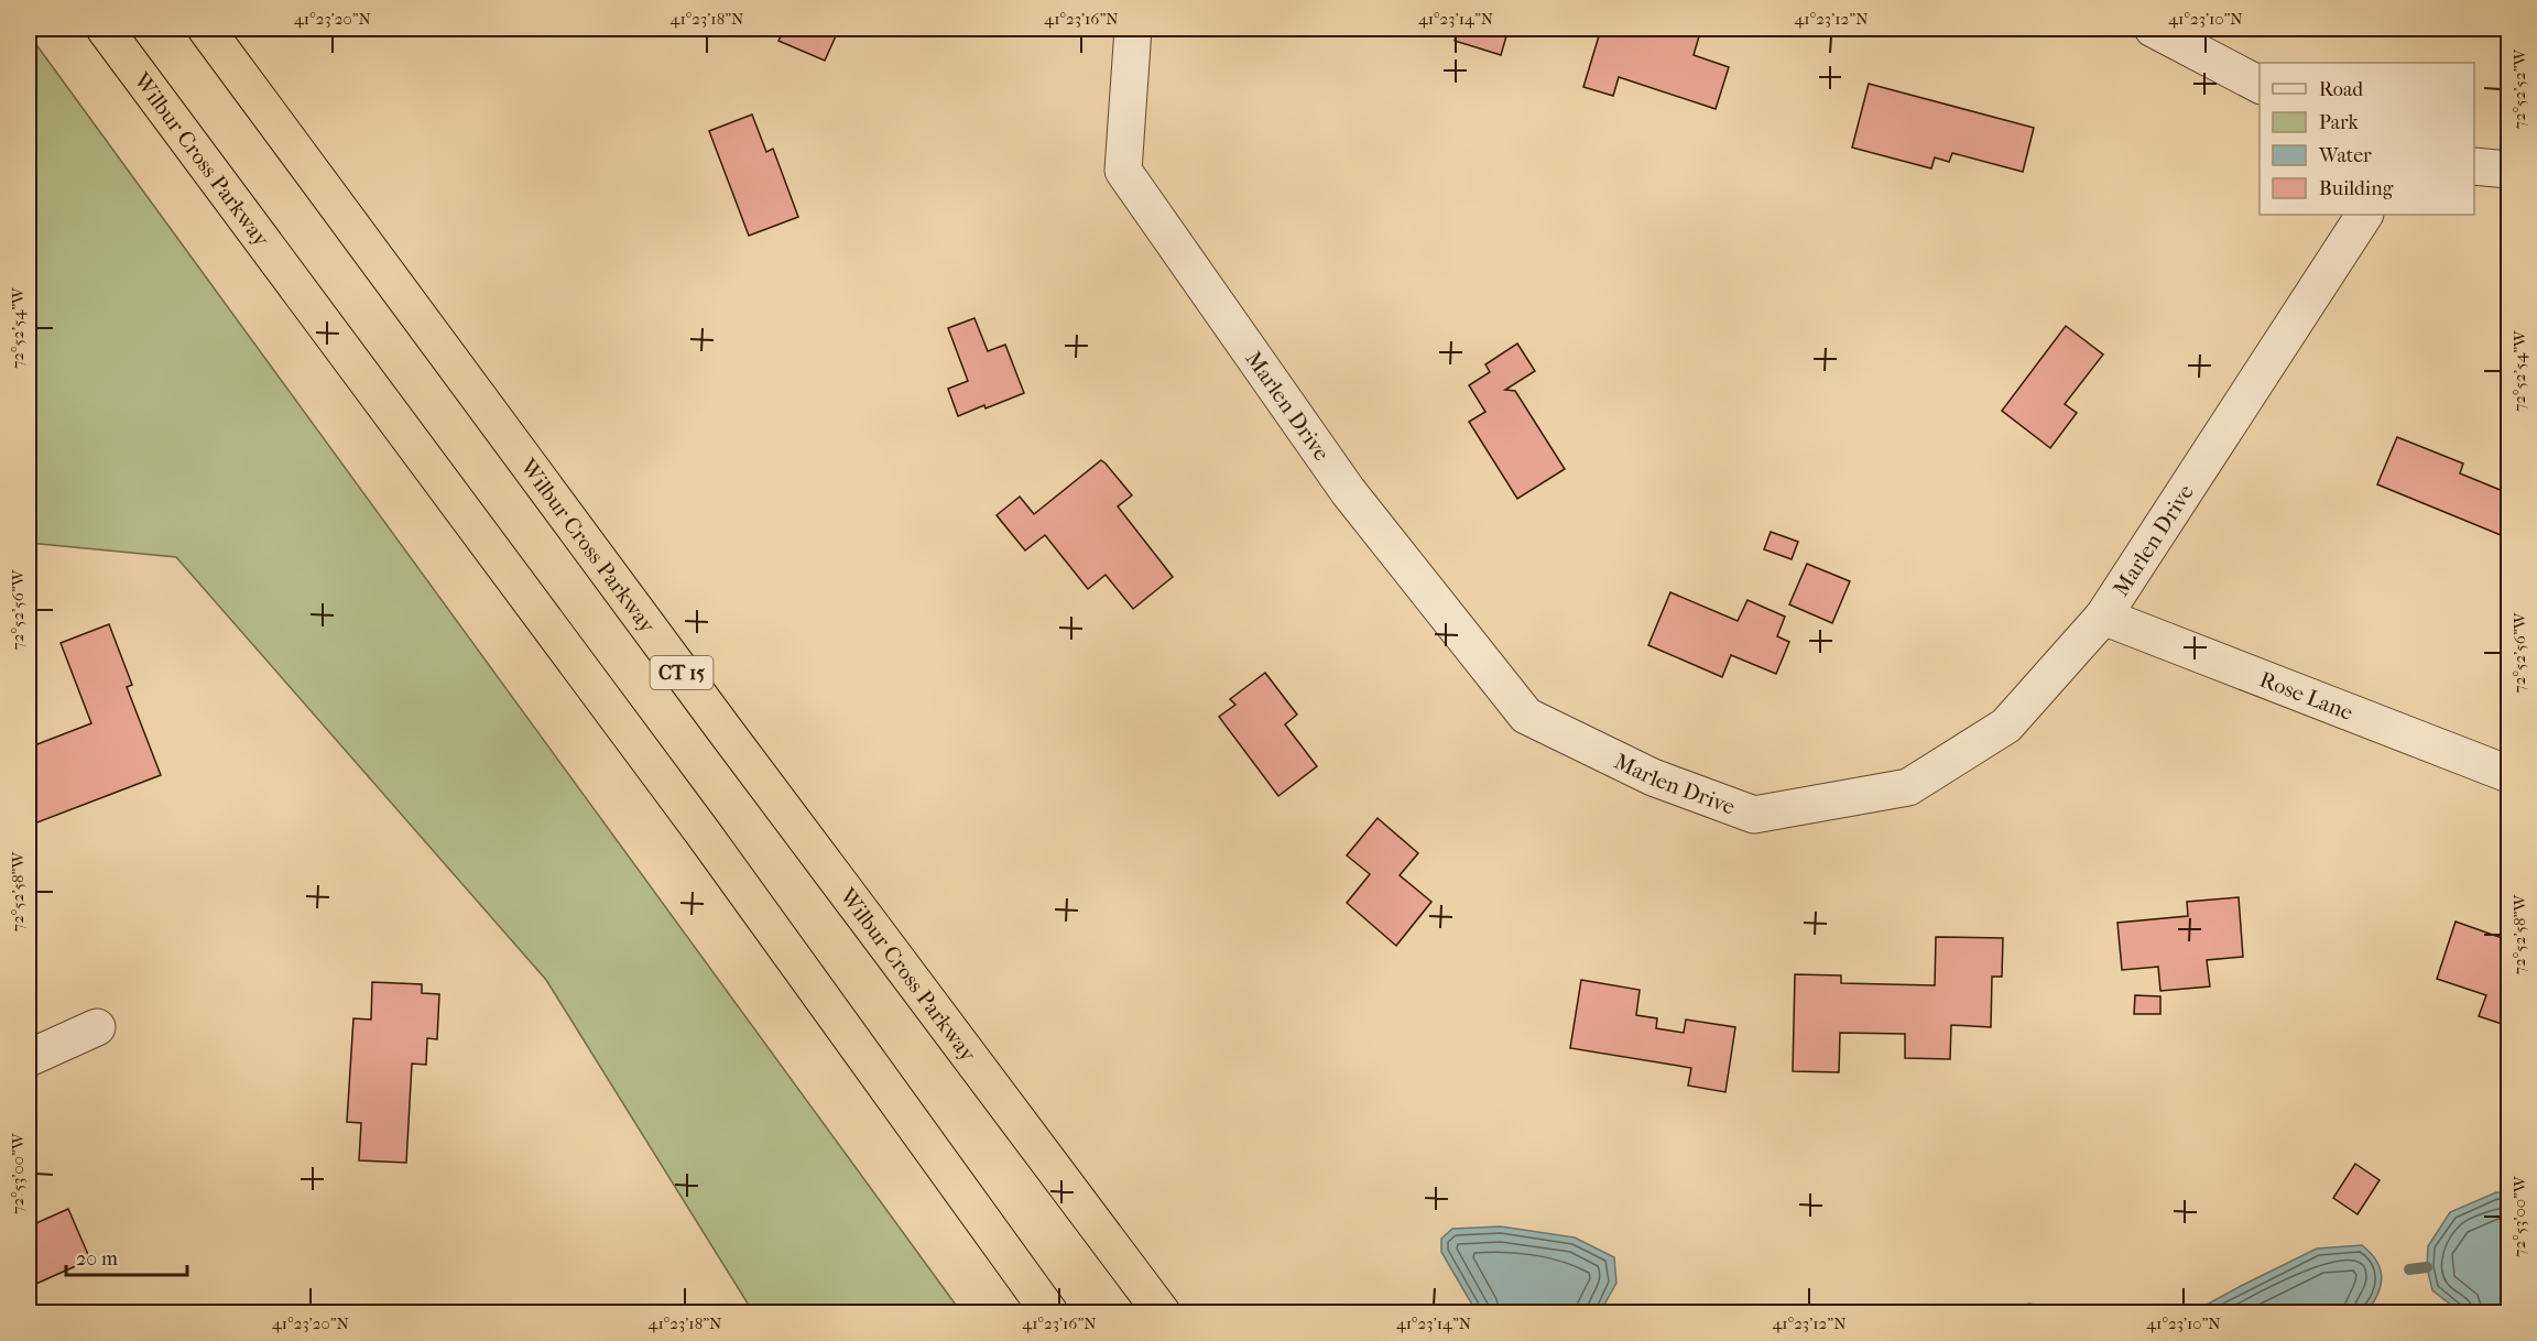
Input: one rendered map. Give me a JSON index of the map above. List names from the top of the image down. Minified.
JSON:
{"streets":{"highway":["Wilbur Cross Parkway","CT 15"],"street":["Marlen Drive","Rose Lane"]},"crossings":[["Marlen Drive","Rose Lane"]],"legend":["Road","Park","Water","Building"],"scale_bar":"20 m","coordinates":["41°23'20\"N","41°23'18\"N","41°23'16\"N","41°23'14\"N","41°23'12\"N","41°23'10\"N","72°52'52\"W","72°52'54\"W","72°52'56\"W","72°52'58\"W","72°53'00\"W"]}
